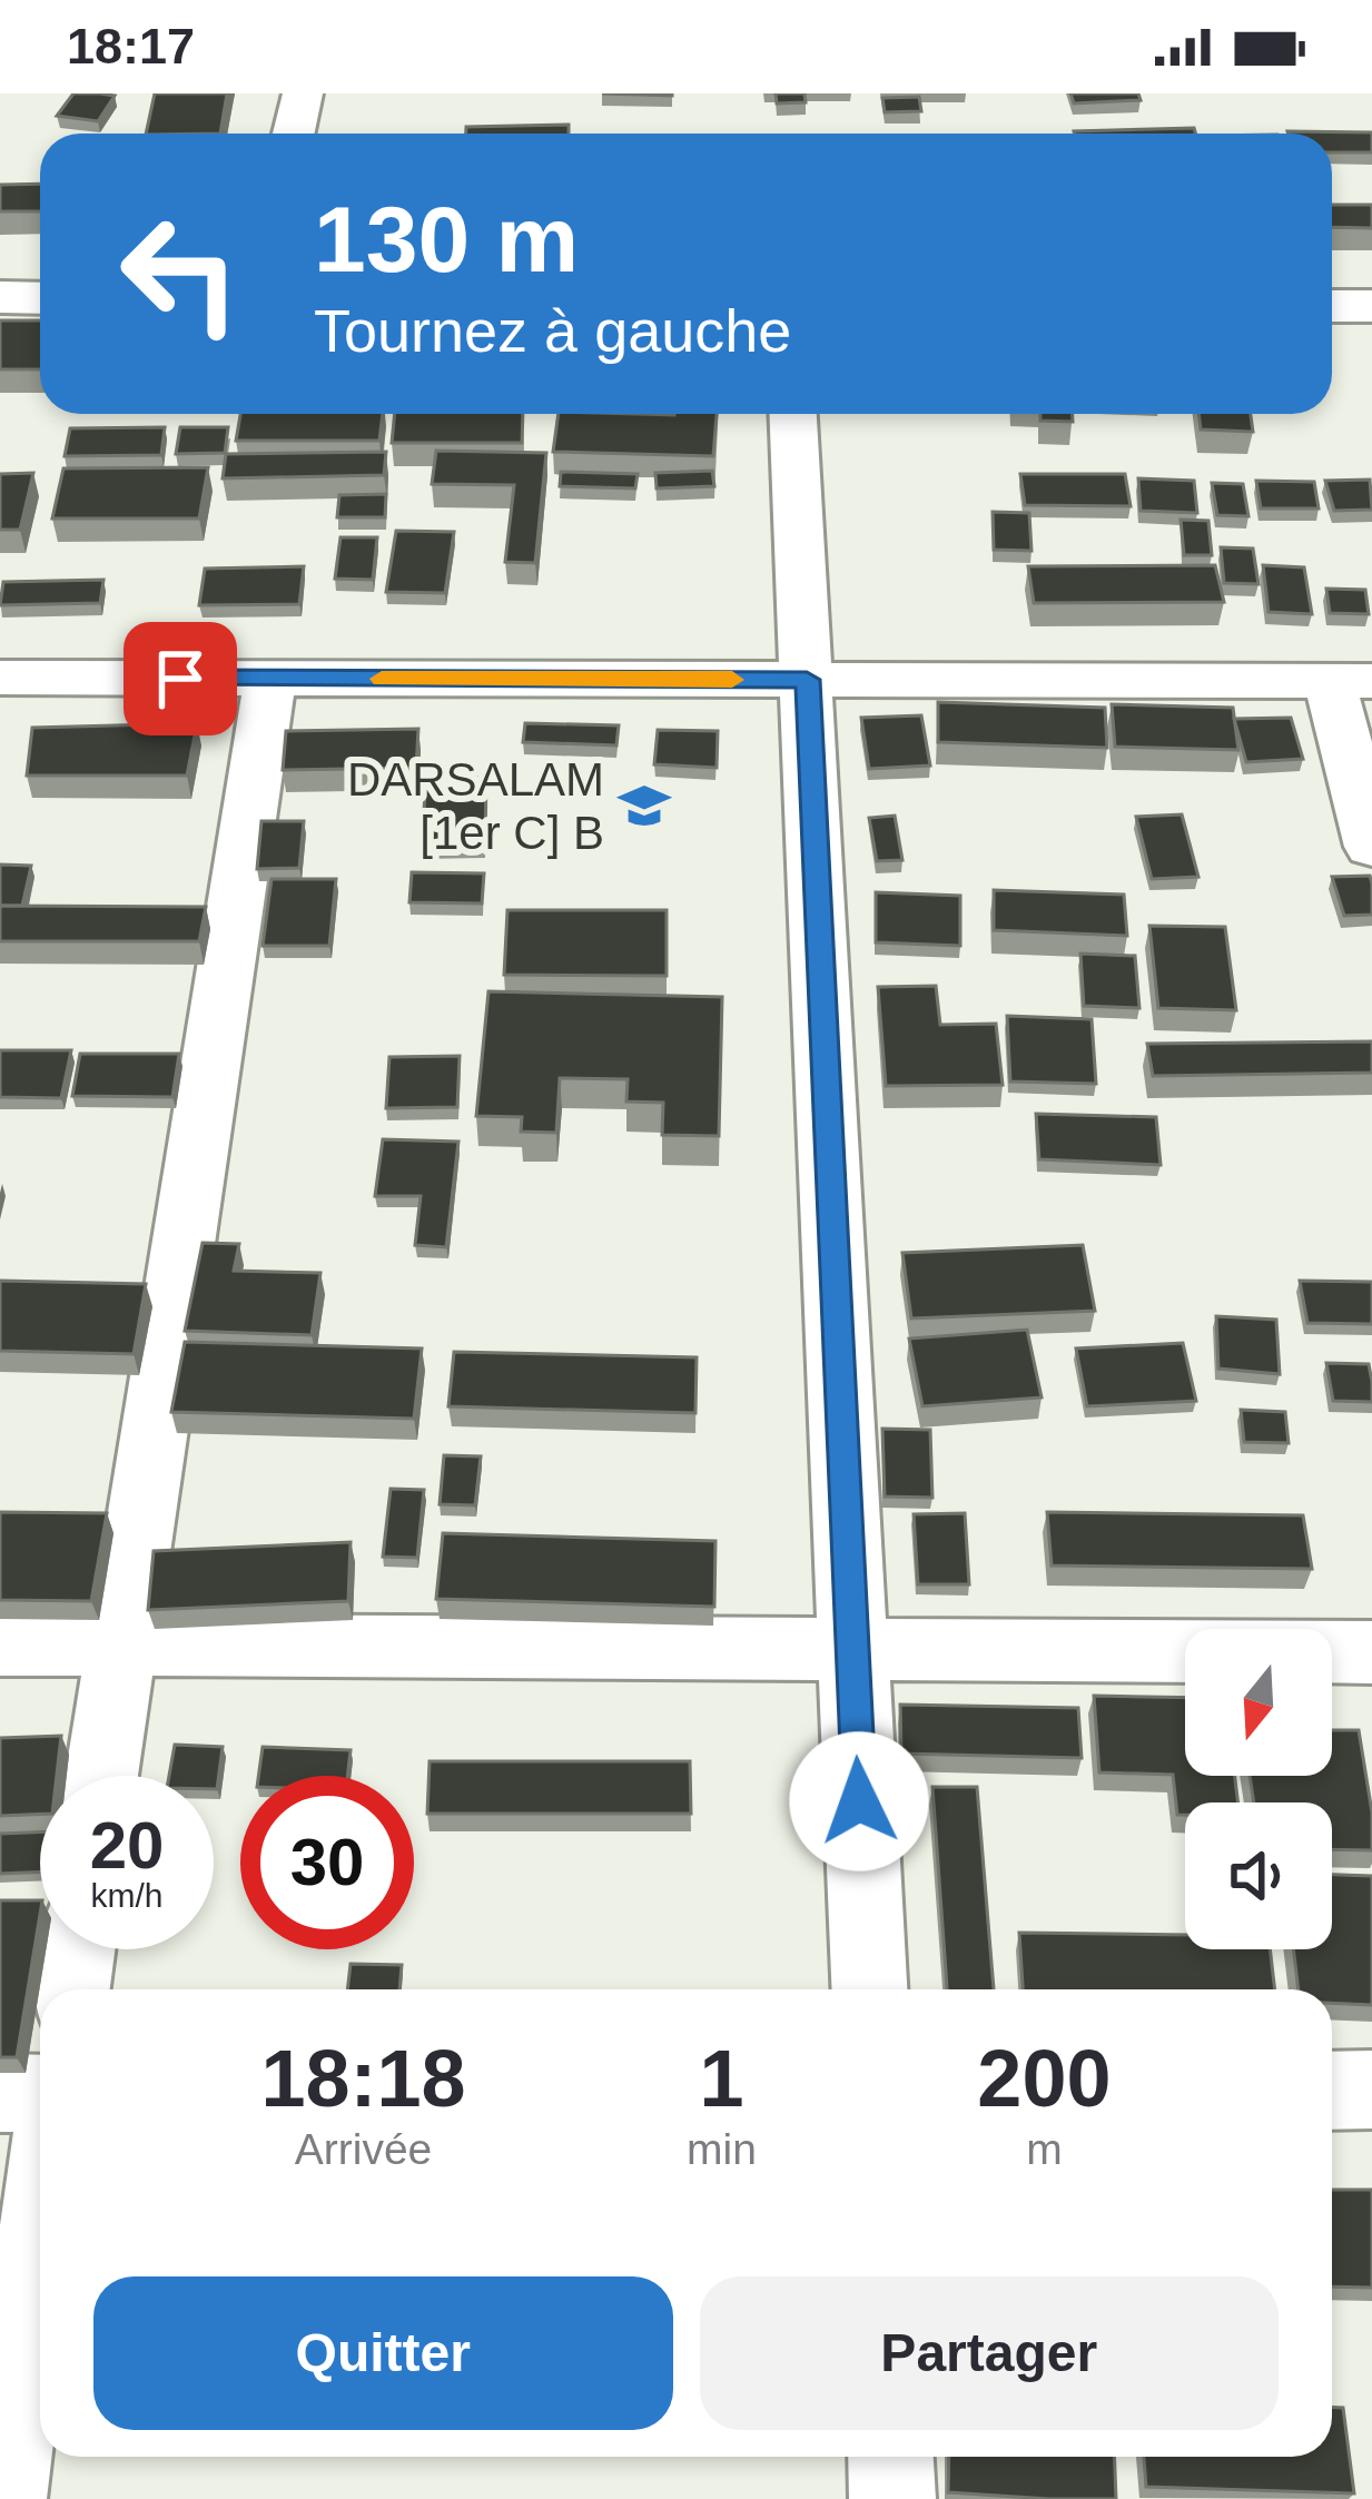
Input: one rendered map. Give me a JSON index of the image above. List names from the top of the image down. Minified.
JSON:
{"places":{"school or university":["DARSALAM [1er C] B"]},"north":"bottom","page":{"status":"18:17","turn":["130 m","Tournez à gauche"],"speed":"20 km/h","limit":"30","eta":["18:18","Arrivée","1","min","200","m"],"buttons":["Quitter","Partager"]}}
